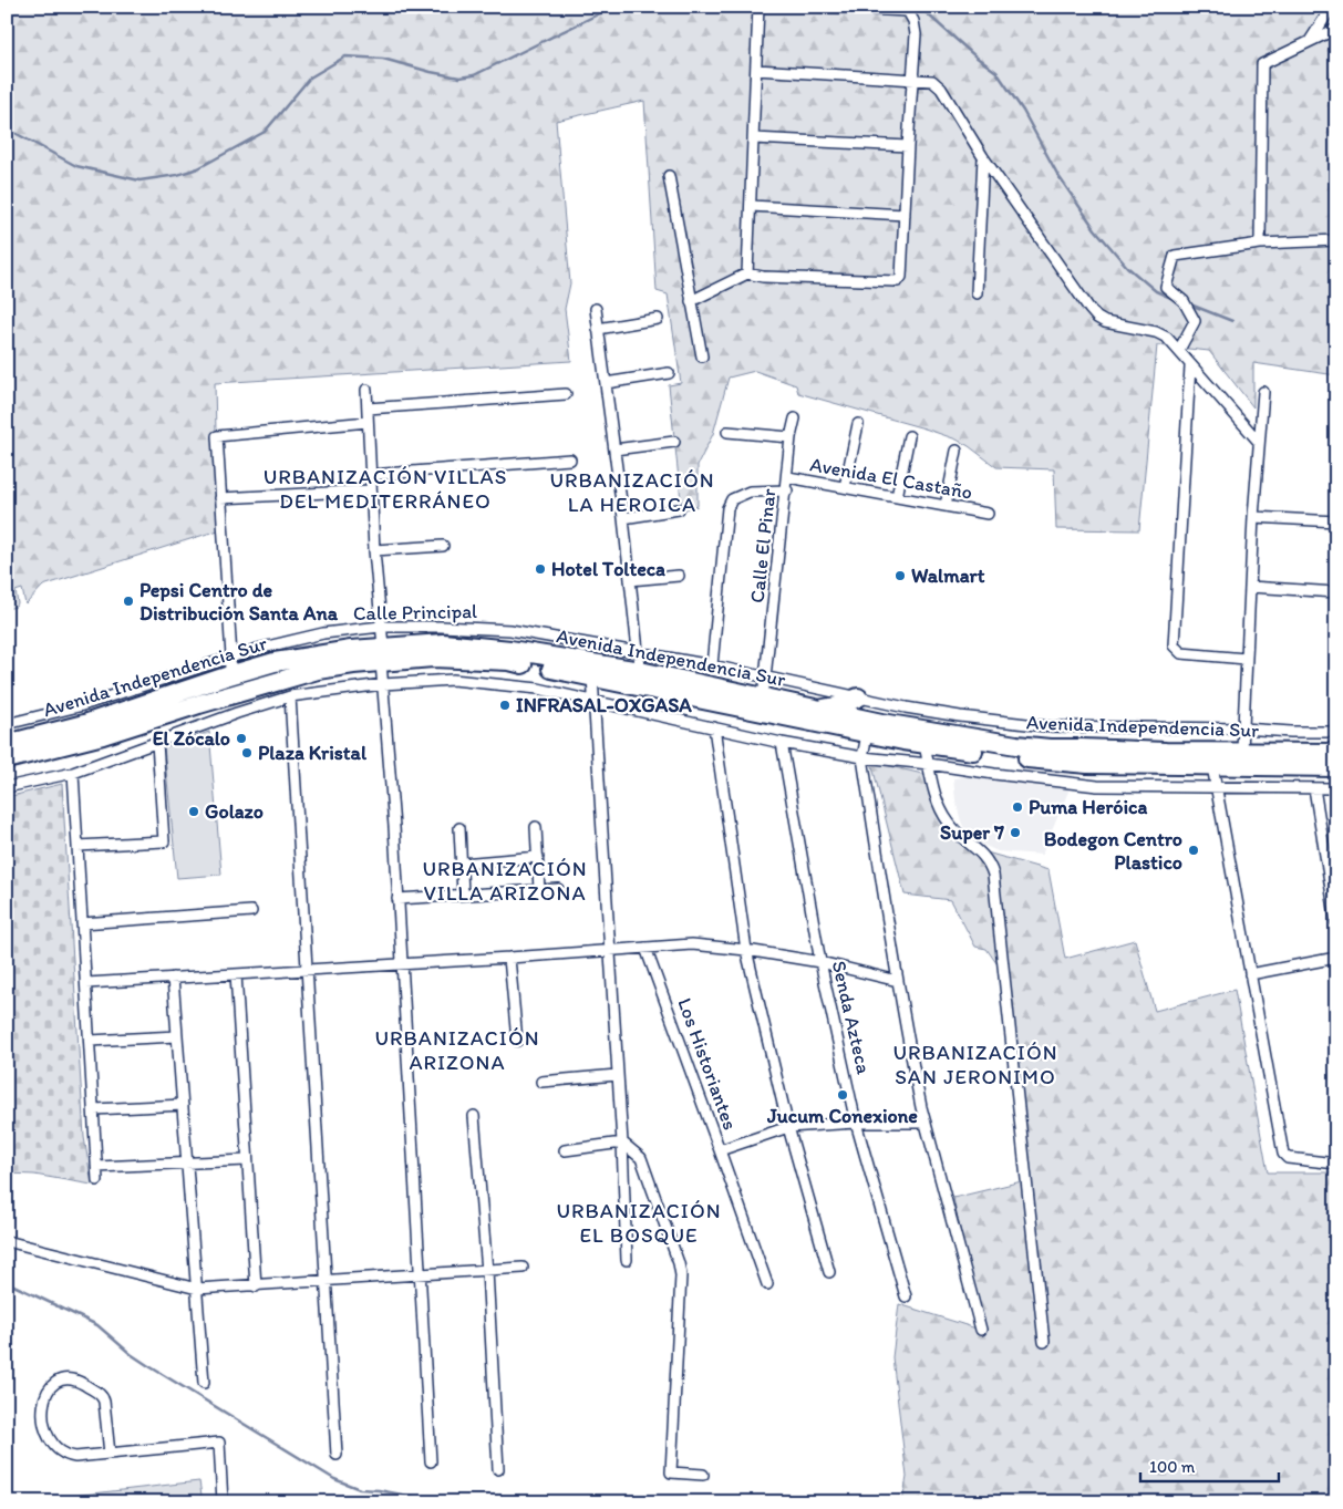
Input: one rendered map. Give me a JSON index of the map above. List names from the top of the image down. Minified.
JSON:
{"streets":{"highway":["Avenida Independencia Sur"],"street":["Avenida El Castaño","Calle El Pinar","Calle Principal","Senda Azteca","Los Historiantes"]},"crossings":[["Avenida El Castaño","Calle El Pinar"],["Calle El Pinar","Calle Principal"],["Calle El Pinar","Avenida Independencia Sur"],["Calle Principal","Avenida Independencia Sur"],["Senda Azteca","Los Historiantes"]],"districts":["URBANIZACIÓN VILLAS DEL MEDITERRÁNEO","URBANIZACIÓN LA HEROICA","URBANIZACIÓN VILLA ARIZONA","URBANIZACIÓN ARIZONA","URBANIZACIÓN SAN JERONIMO","URBANIZACIÓN EL BOSQUE"],"places":["Hotel Tolteca","Walmart","Pepsi Centro de Distribución Santa Ana","INFRASAL-OXGASA","El Zócalo","Plaza Kristal","Puma Heróica","Golazo","Super 7","Bodegon Centro Plastico","Jucum Conexione"],"scale_bar":"100 m"}
